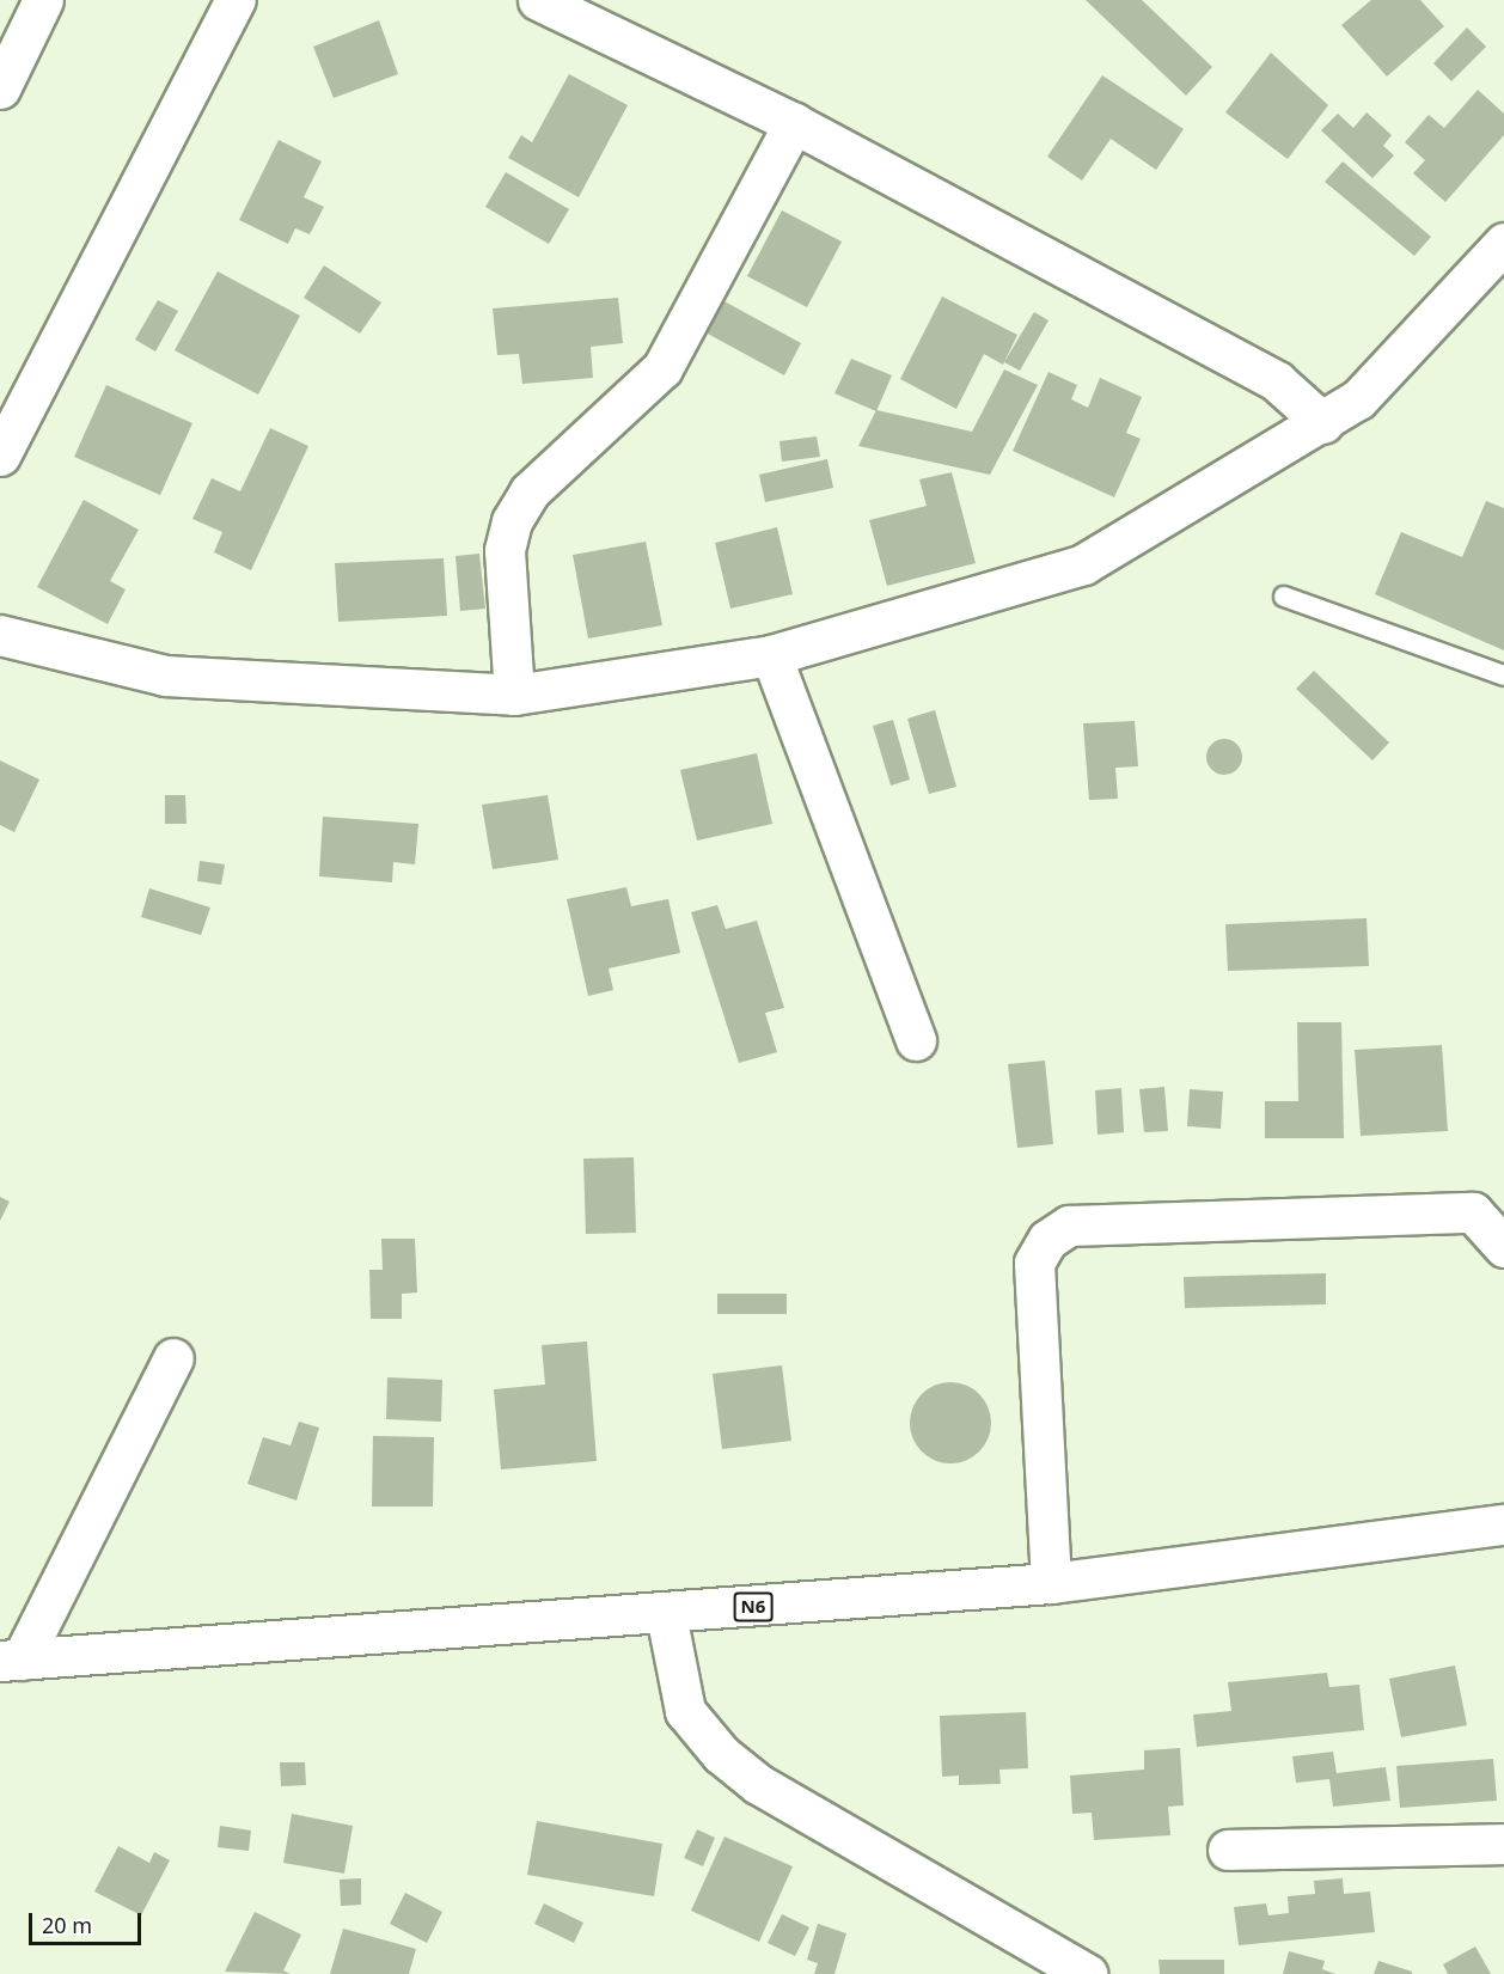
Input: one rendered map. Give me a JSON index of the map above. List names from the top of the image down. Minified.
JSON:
{"streets":{"main road":["N6"]},"scale_bar":"20 m"}
